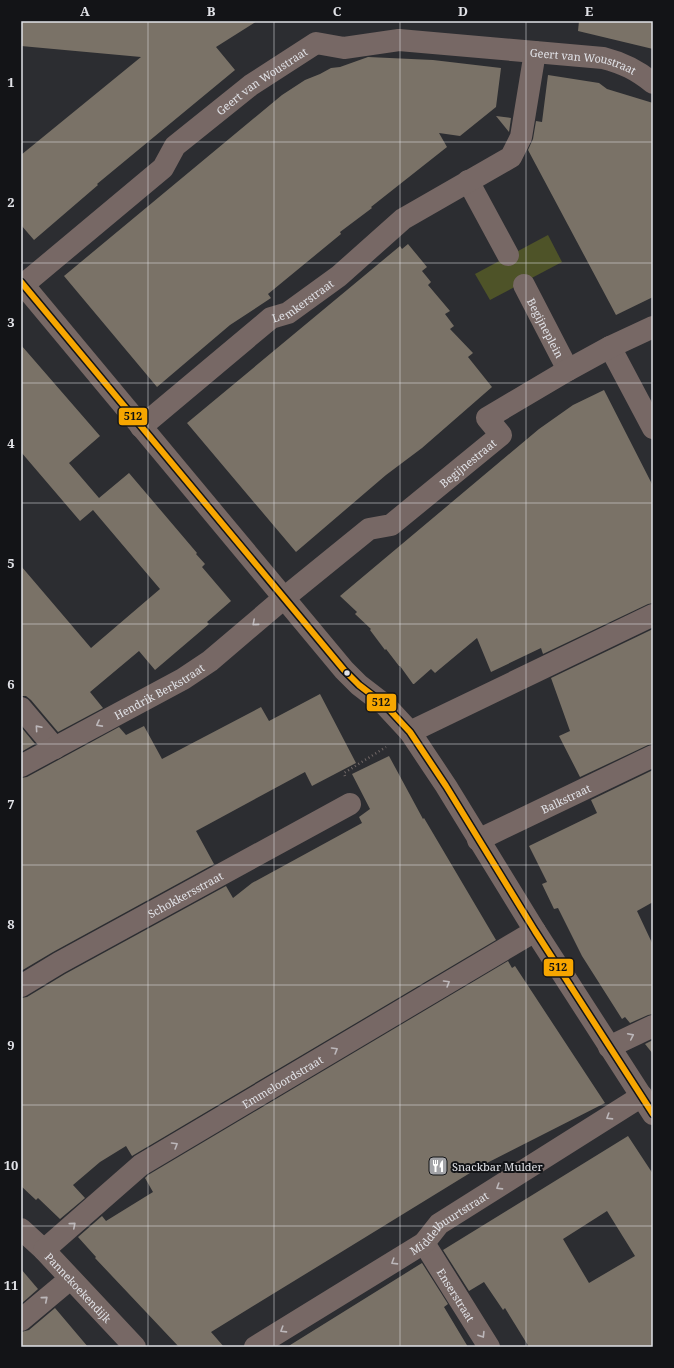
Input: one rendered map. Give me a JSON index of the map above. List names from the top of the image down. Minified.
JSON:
{"streets":{"street":["Geert van Woustraat","Lemkerstraat","Begijneplein","Begijnestraat","Hendrik Berkstraat","Balkstraat","Schokkersstraat","Emmeloordstraat","Middelbuurtstraat","Pannekoekendijk","Enserstraat"]},"crossings":[["Geert van Woustraat","Lemkerstraat"],["Begijneplein","Begijnestraat"],["Begijnestraat","Hendrik Berkstraat"],["Emmeloordstraat","Pannekoekendijk"],["Middelbuurtstraat","Enserstraat"]],"one_way":["Hendrik Berkstraat","Emmeloordstraat","Middelbuurtstraat","Enserstraat"],"places":{"restaurant":["Snackbar Mulder"]},"lines":["transit line 512"],"grid":{"columns":["A","B","C","D","E"],"rows":["1","2","3","4","5","6","7","8","9","10","11"]}}
